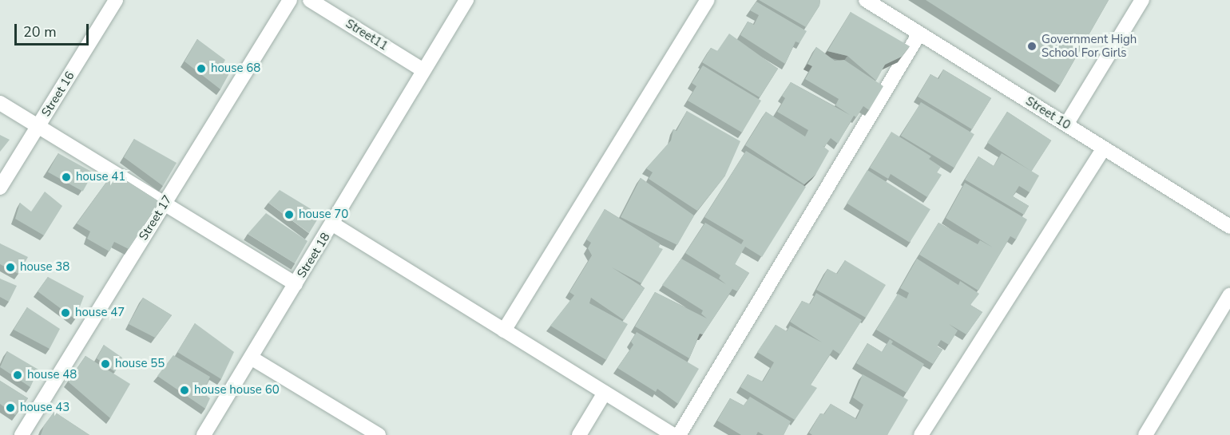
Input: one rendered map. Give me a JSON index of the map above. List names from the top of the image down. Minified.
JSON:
{"streets":{"street":["Street11","Street 16","Street 10","Street 17","Street 18"]},"crossings":[["Street11","Street 18"]],"places":["Government High School For Girls","house 68","house 41","house 70","house 38","house 47","house 55","house 48","house house 60","house 43"],"scale_bar":"20 m"}
